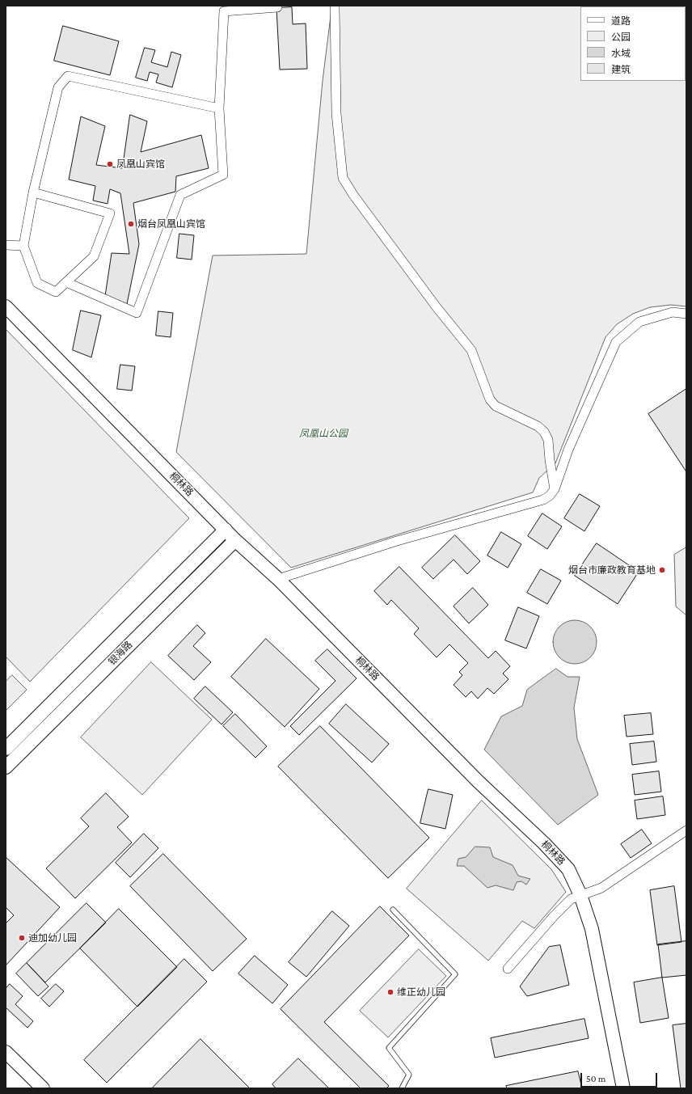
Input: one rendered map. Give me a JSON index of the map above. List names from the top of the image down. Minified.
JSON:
{"streets":{"street":["桐林路","银海路"]},"crossings":[["桐林路","银海路"]],"parks":["凤凰山公园"],"places":["凤凰山宾馆","烟台凤凰山宾馆","烟台市廉政教育基地","迪加幼儿园","维正幼儿园"],"legend":["道路","公园","水域","建筑"],"scale_bar":"50 m"}
